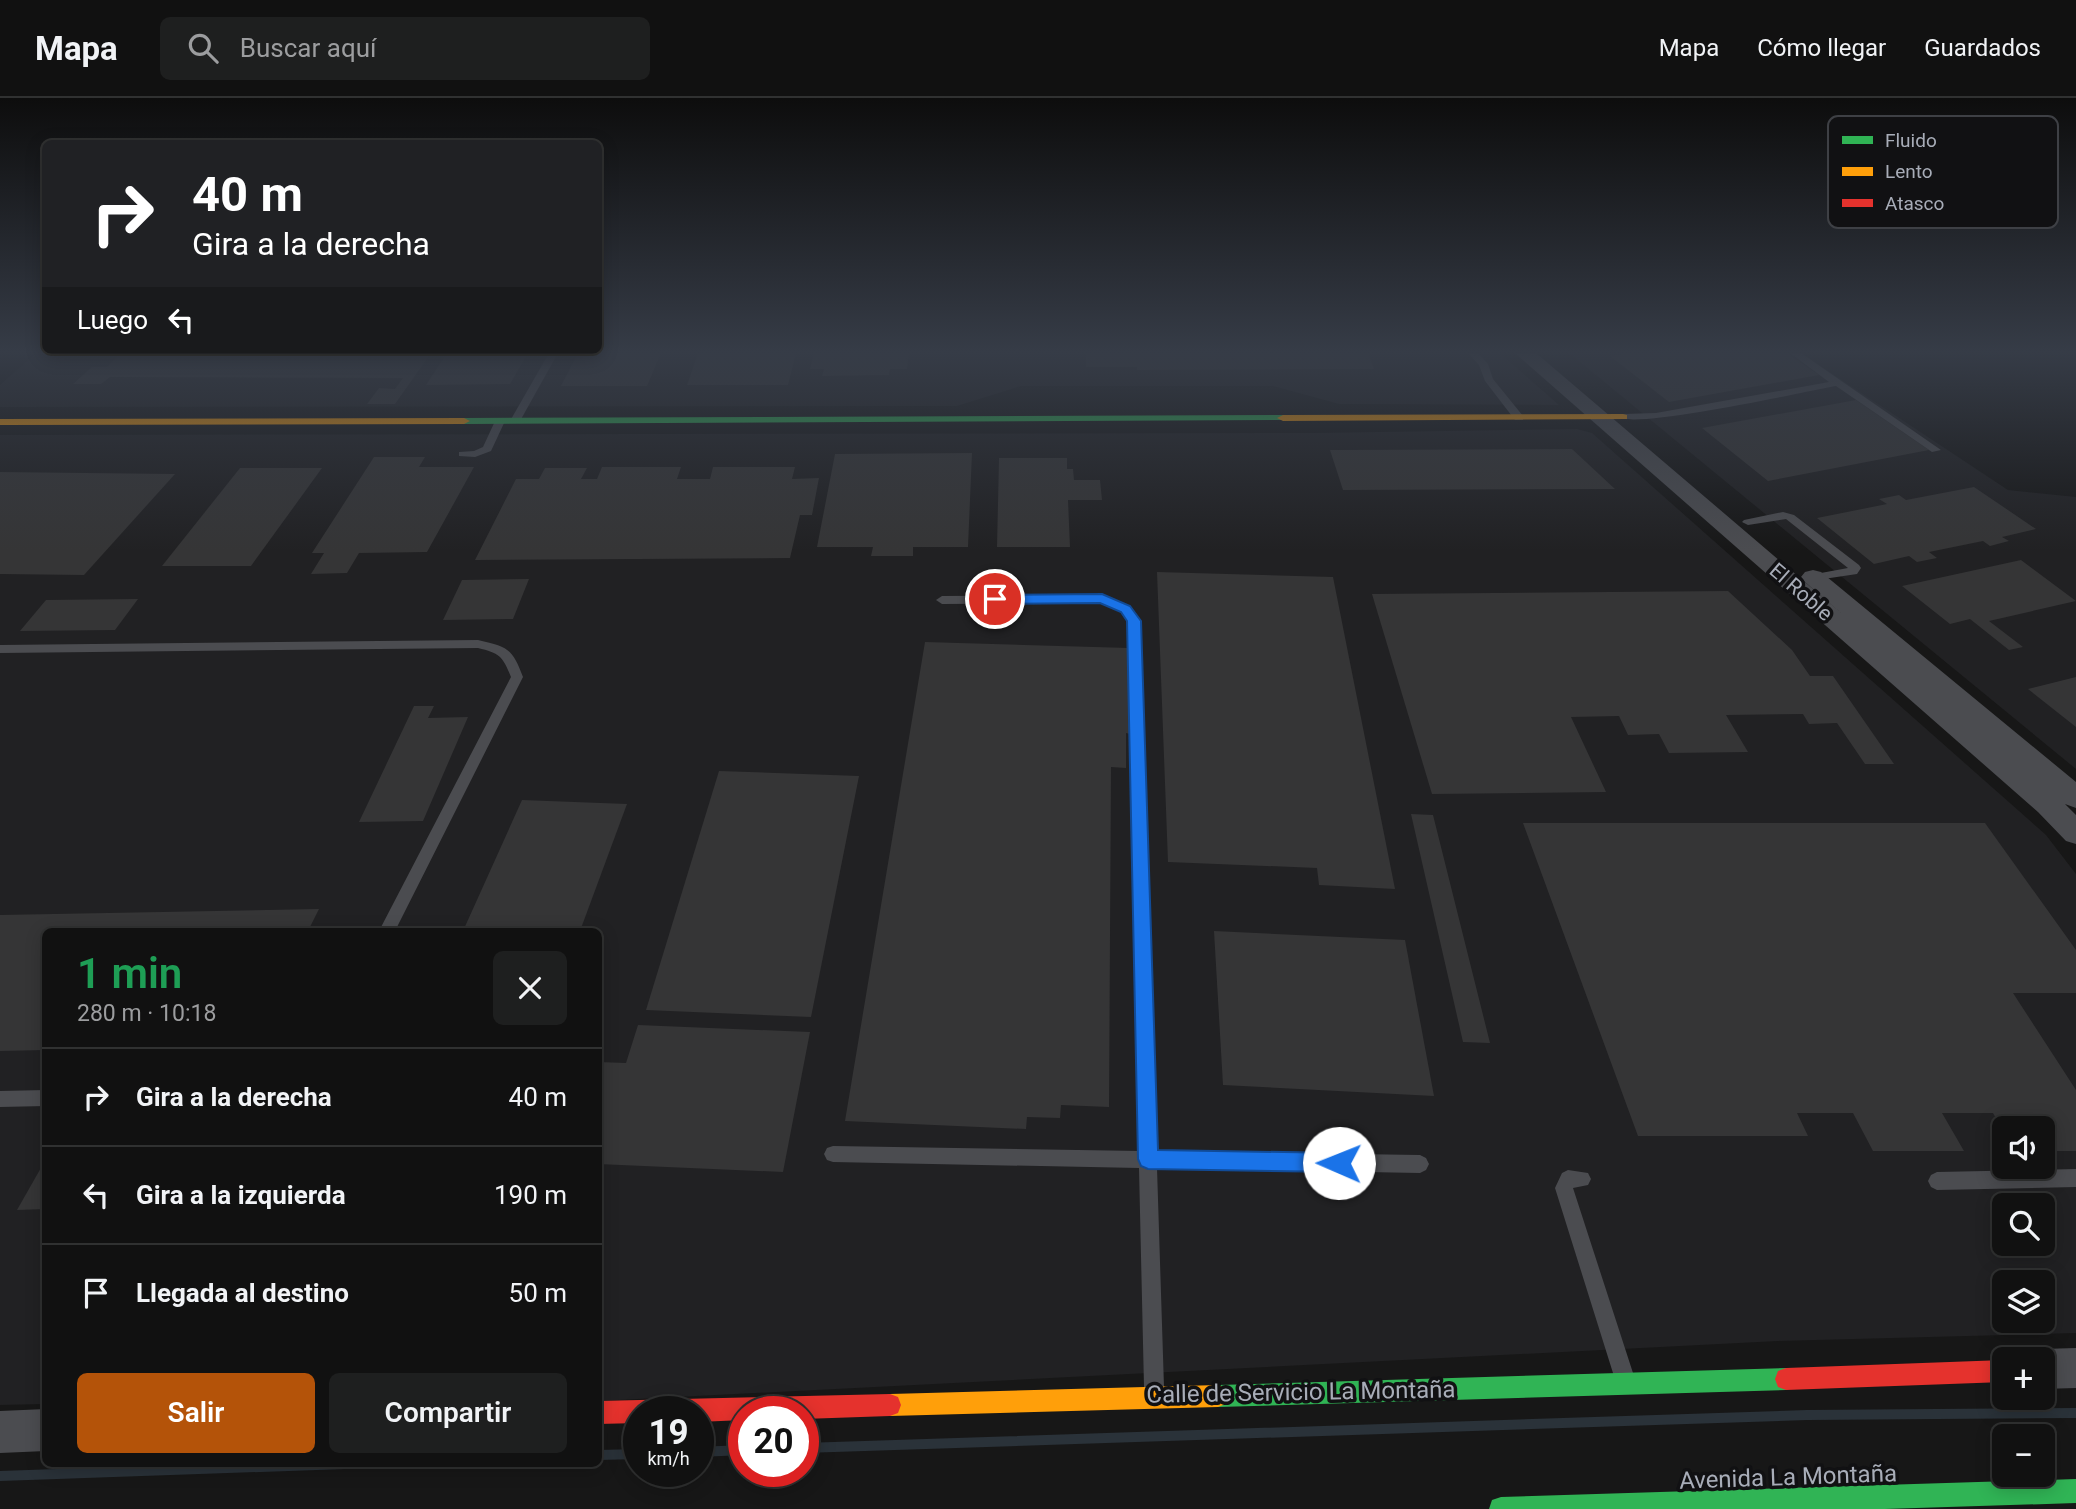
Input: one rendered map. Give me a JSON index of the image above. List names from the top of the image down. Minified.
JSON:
{"streets":{"street":["El Roble","Calle de Servicio La Montaña","Avenida La Montaña"]},"legend":["Fluido","Lento","Atasco"],"page":{"header":"Mapa","search":"Buscar aquí","nav":["Mapa","Cómo llegar","Guardados"],"turn":["40 m","Gira a la derecha"],"then":"Luego","heading":["1 min","280 m · 10:18"],"list":[{"name":"Gira a la derecha","value":"40 m"},{"name":"Gira a la izquierda","value":"190 m"},{"name":"Llegada al destino","value":"50 m"}],"map_buttons":["+","−"],"buttons":["Salir","Compartir"],"speed":"19 km/h","limit":"20"}}
